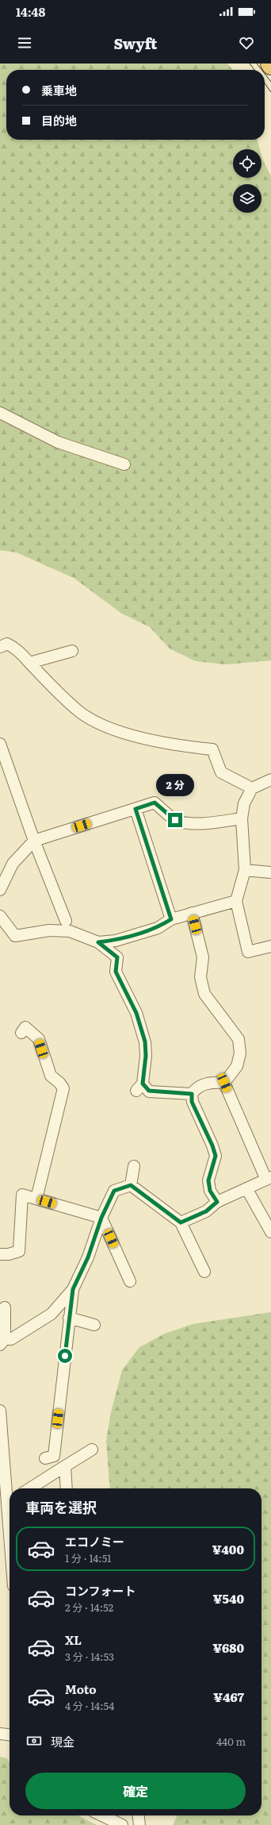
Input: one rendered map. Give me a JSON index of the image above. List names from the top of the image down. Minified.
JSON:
{"page":{"status":"14:48","header":"Swyft","banner":["乗車地","目的地"],"bubble":"2 分","heading":"車両を選択","list":[{"name":"エコノミー","note":"1 分 · 14:51","value":"¥400"},{"name":"コンフォート","note":"2 分 · 14:52","value":"¥540"},{"name":"XL","note":"3 分 · 14:53","value":"¥680"},{"name":"Moto","note":"4 分 · 14:54","value":"¥467"}],"pay":["現金","440 m"],"buttons":"確定"}}
